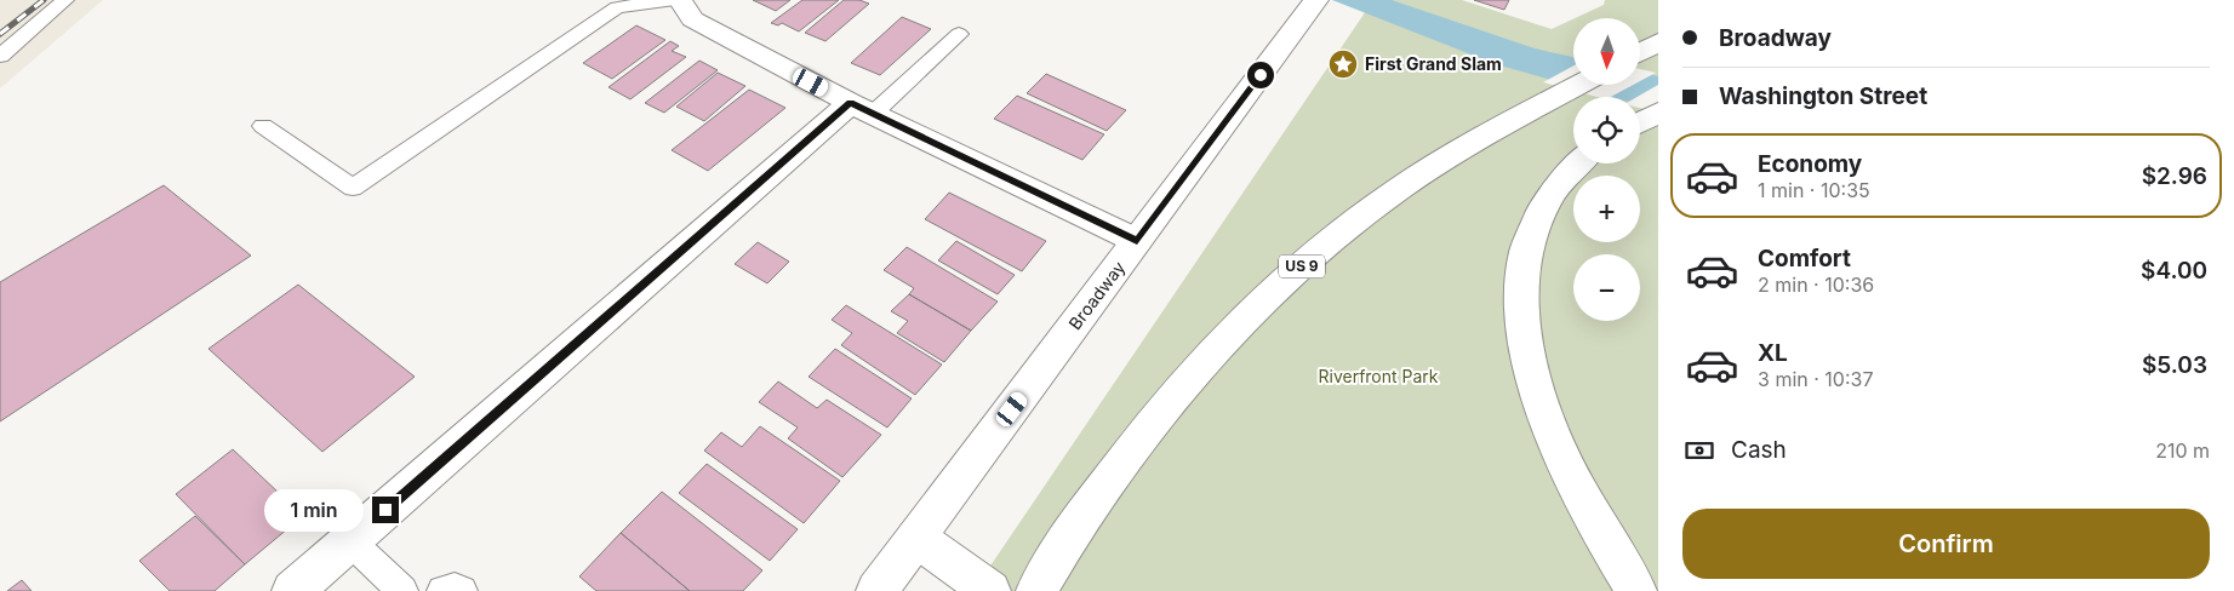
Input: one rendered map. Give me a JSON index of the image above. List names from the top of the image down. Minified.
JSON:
{"streets":{"main road":["US 9","Broadway"]},"parks":["Riverfront Park"],"places":{"place":["First Grand Slam"]},"north":"bottom","page":{"banner":["Broadway","Washington Street"],"map_buttons":["+","−"],"list":[{"name":"Economy","note":"1 min · 10:35","value":"$2.96"},{"name":"Comfort","note":"2 min · 10:36","value":"$4.00"},{"name":"XL","note":"3 min · 10:37","value":"$5.03"}],"pay":["Cash","210 m"],"bubble":"1 min","buttons":"Confirm"}}
